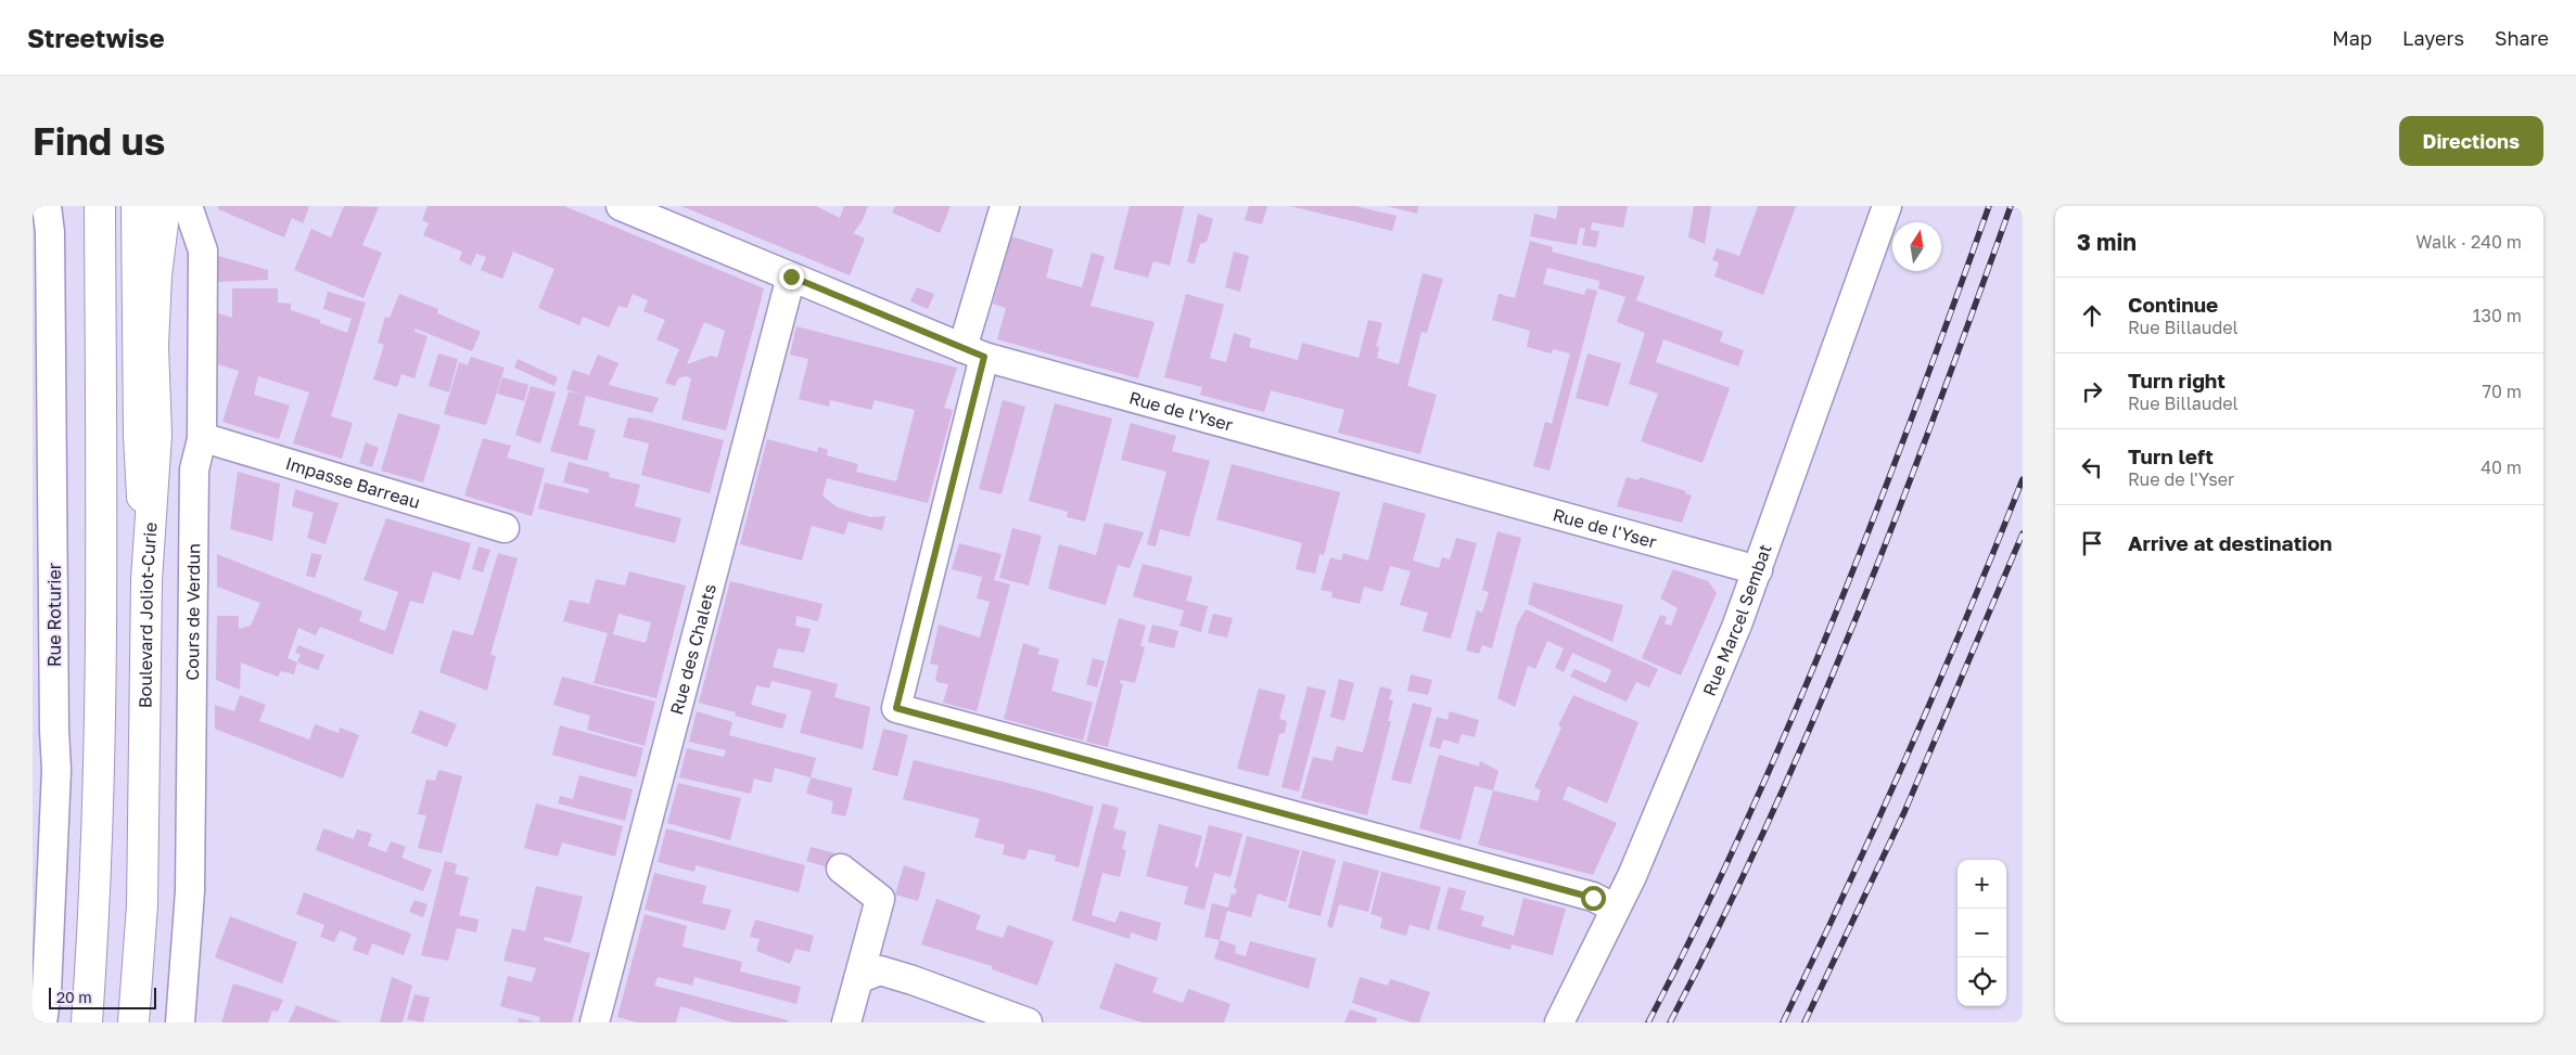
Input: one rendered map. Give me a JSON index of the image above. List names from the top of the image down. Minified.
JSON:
{"streets":{"main road":["Boulevard Joliot-Curie"],"street":["Rue de l'Yser","Impasse Barreau","Cours de Verdun","Rue Roturier","Rue Marcel Sembat","Rue des Chalets"]},"crossings":[["Rue de l'Yser","Rue Marcel Sembat"],["Rue de l'Yser","Rue des Chalets"],["Impasse Barreau","Cours de Verdun"]],"scale_bar":"20 m","north":"top","page":{"header":"Streetwise","nav":["Map","Layers","Share"],"buttons":"Directions","title":"Find us","heading":["3 min","Walk · 240 m"],"list":[["Continue","Rue Billaudel","130 m"],["Turn right","Rue Billaudel","70 m"],["Turn left","Rue de l'Yser","40 m"],"Arrive at destination"],"map_buttons":["+","−"],"scale":"20 m"}}
